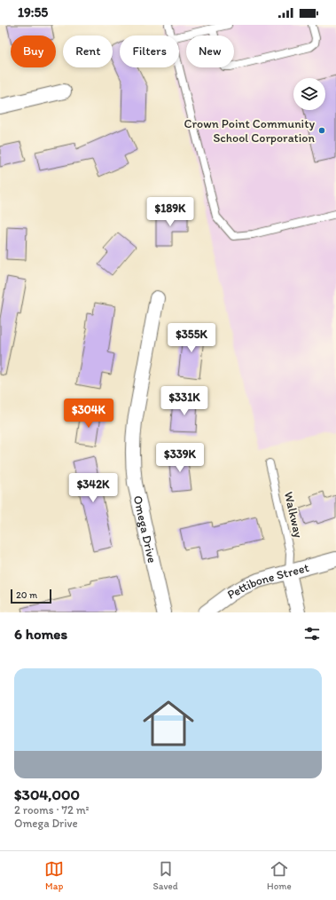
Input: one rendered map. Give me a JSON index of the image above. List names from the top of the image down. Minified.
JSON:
{"streets":{"street":["Omega Drive","Pettibone Street"],"lane":["Walkway"]},"crossings":[["Walkway","Pettibone Street"]],"places":["Crown Point Community School Corporation"],"scale_bar":"20 m","page":{"status":"19:55","chip":["Buy","Rent","Filters","New"],"price":["$189K","$355K","$331K","$304K","$339K","$342K"],"scale":"20 m","heading":"6 homes","list":[{"name":"$304,000","note":"2 rooms · 72 m² · Omega Drive"}],"tabs":["Map","Saved","Home"]}}
